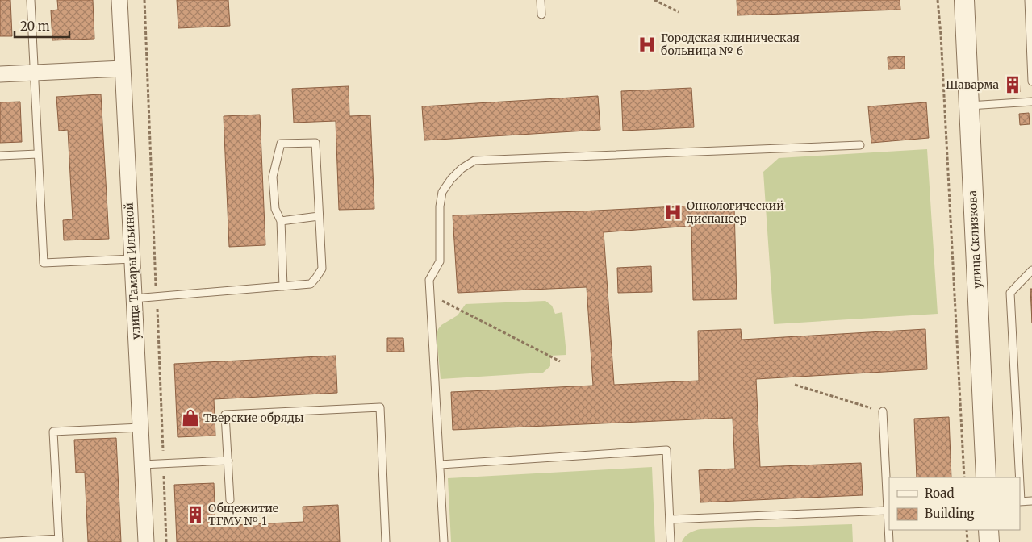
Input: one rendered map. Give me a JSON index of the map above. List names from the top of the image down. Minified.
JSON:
{"streets":{"street":["улица Склизкова","улица Тамары Ильиной"]},"places":{"hospital":["Городская клиническая больница № 6","Онкологический диспансер"],"building":["Шаварма","Общежитие ТГМУ № 1"],"shop":["Тверские обряды"]},"legend":["Road","Building"],"scale_bar":"20 m"}
